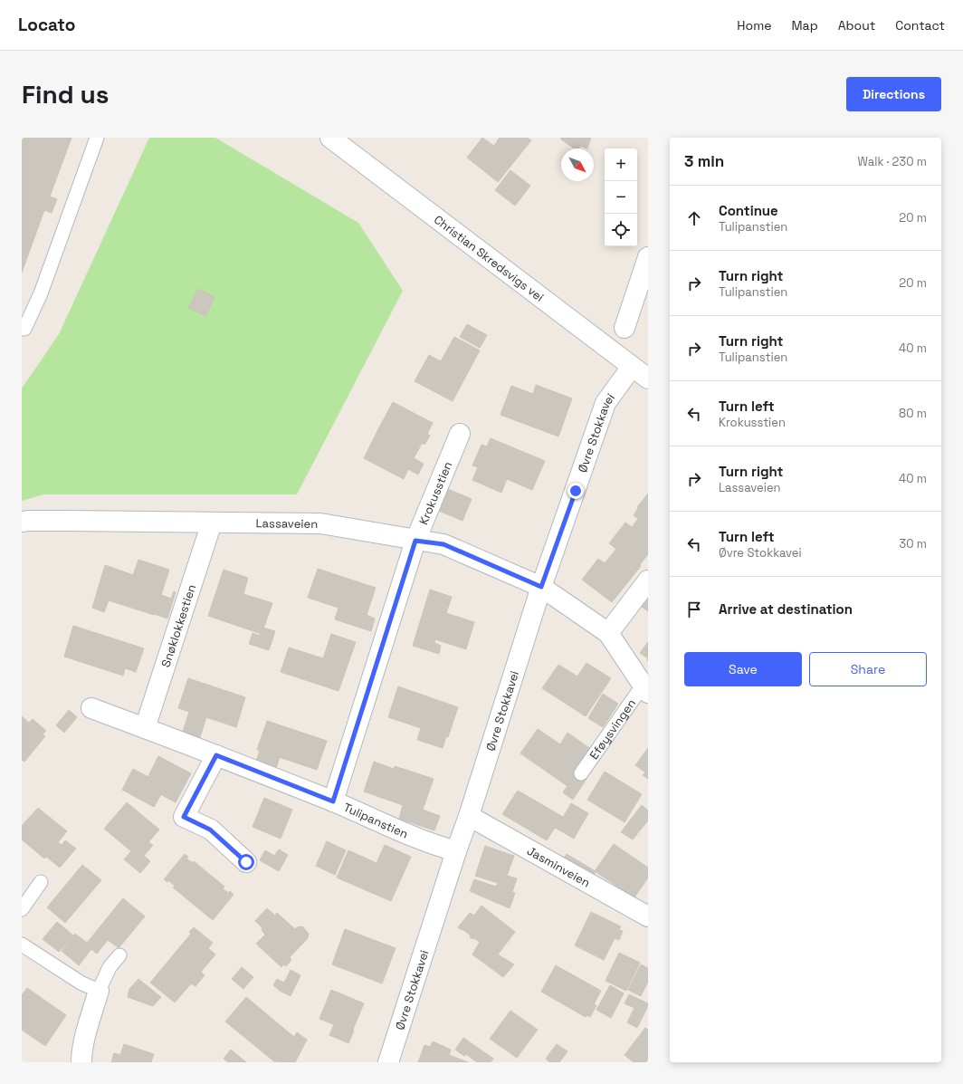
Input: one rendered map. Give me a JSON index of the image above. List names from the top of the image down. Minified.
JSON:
{"streets":{"street":["Christian Skredsvigs vei","Øvre Stokkavei","Krokusstien","Lassaveien","Snøklokkestien","Eføysvingen","Tulipanstien","Jasminveien"]},"crossings":[["Christian Skredsvigs vei","Øvre Stokkavei"],["Øvre Stokkavei","Lassaveien"],["Øvre Stokkavei","Eføysvingen"],["Øvre Stokkavei","Tulipanstien"],["Øvre Stokkavei","Jasminveien"],["Krokusstien","Lassaveien"],["Krokusstien","Tulipanstien"],["Lassaveien","Snøklokkestien"],["Lassaveien","Eføysvingen"],["Snøklokkestien","Tulipanstien"]],"north":"bottom right","page":{"header":"Locato","nav":["Home","Map","About","Contact"],"buttons":["Directions",["Save","Share"]],"title":"Find us","heading":["3 min","Walk · 230 m"],"map_buttons":["+","−"],"list":[["Continue","Tulipanstien","20 m"],["Turn right","Tulipanstien","20 m"],["Turn right","Tulipanstien","40 m"],["Turn left","Krokusstien","80 m"],["Turn right","Lassaveien","40 m"],["Turn left","Øvre Stokkavei","30 m"],"Arrive at destination"]}}
